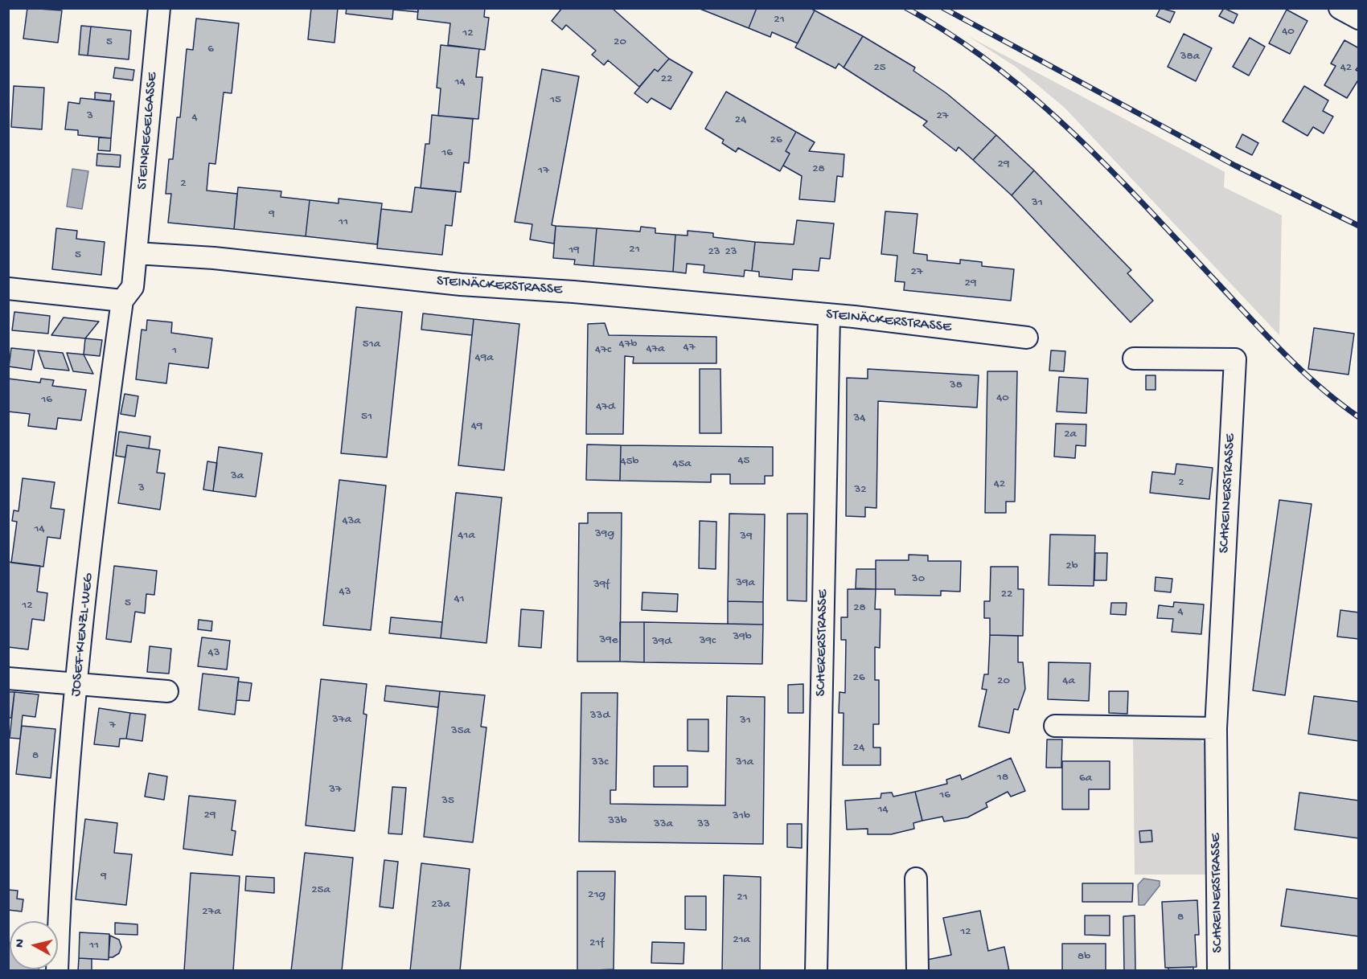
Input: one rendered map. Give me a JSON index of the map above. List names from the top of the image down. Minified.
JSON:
{"streets":{"street":["STEINRIEGELGASSE","STEINÄCKERSTRASSE","SCHREINERSTRASSE","JOSEF-KIENZL-WEG","SCHERERSTRASSE"]},"crossings":[["STEINRIEGELGASSE","STEINÄCKERSTRASSE"],["STEINÄCKERSTRASSE","SCHERERSTRASSE"]],"house_numbers":["21","40","12","5","20","6","38a","25","42","22","14","15","3","27","4","24","26","16","29","28","17","2","31","9","11","21","19","23","23","5","27","29","51a","47b","47","47a","47c","1","49a","38","40","16","47d","51","34","49","2a","45","45b","45a","3a","2","42","3","32","43a","14","39g","41a","39","2b","30","39a","39f","43","22","41","5","12","28","4","39b","39e","39c","39d","43","26","20","4a","33d","37a","31","7","35a","24","8","33c","31a","18","6a","37","16","35","14","29","31b","33b","33a","33","9","25a","21g","21","23a","27a","8","12","21a","21f","11","8b"],"north":"left"}
